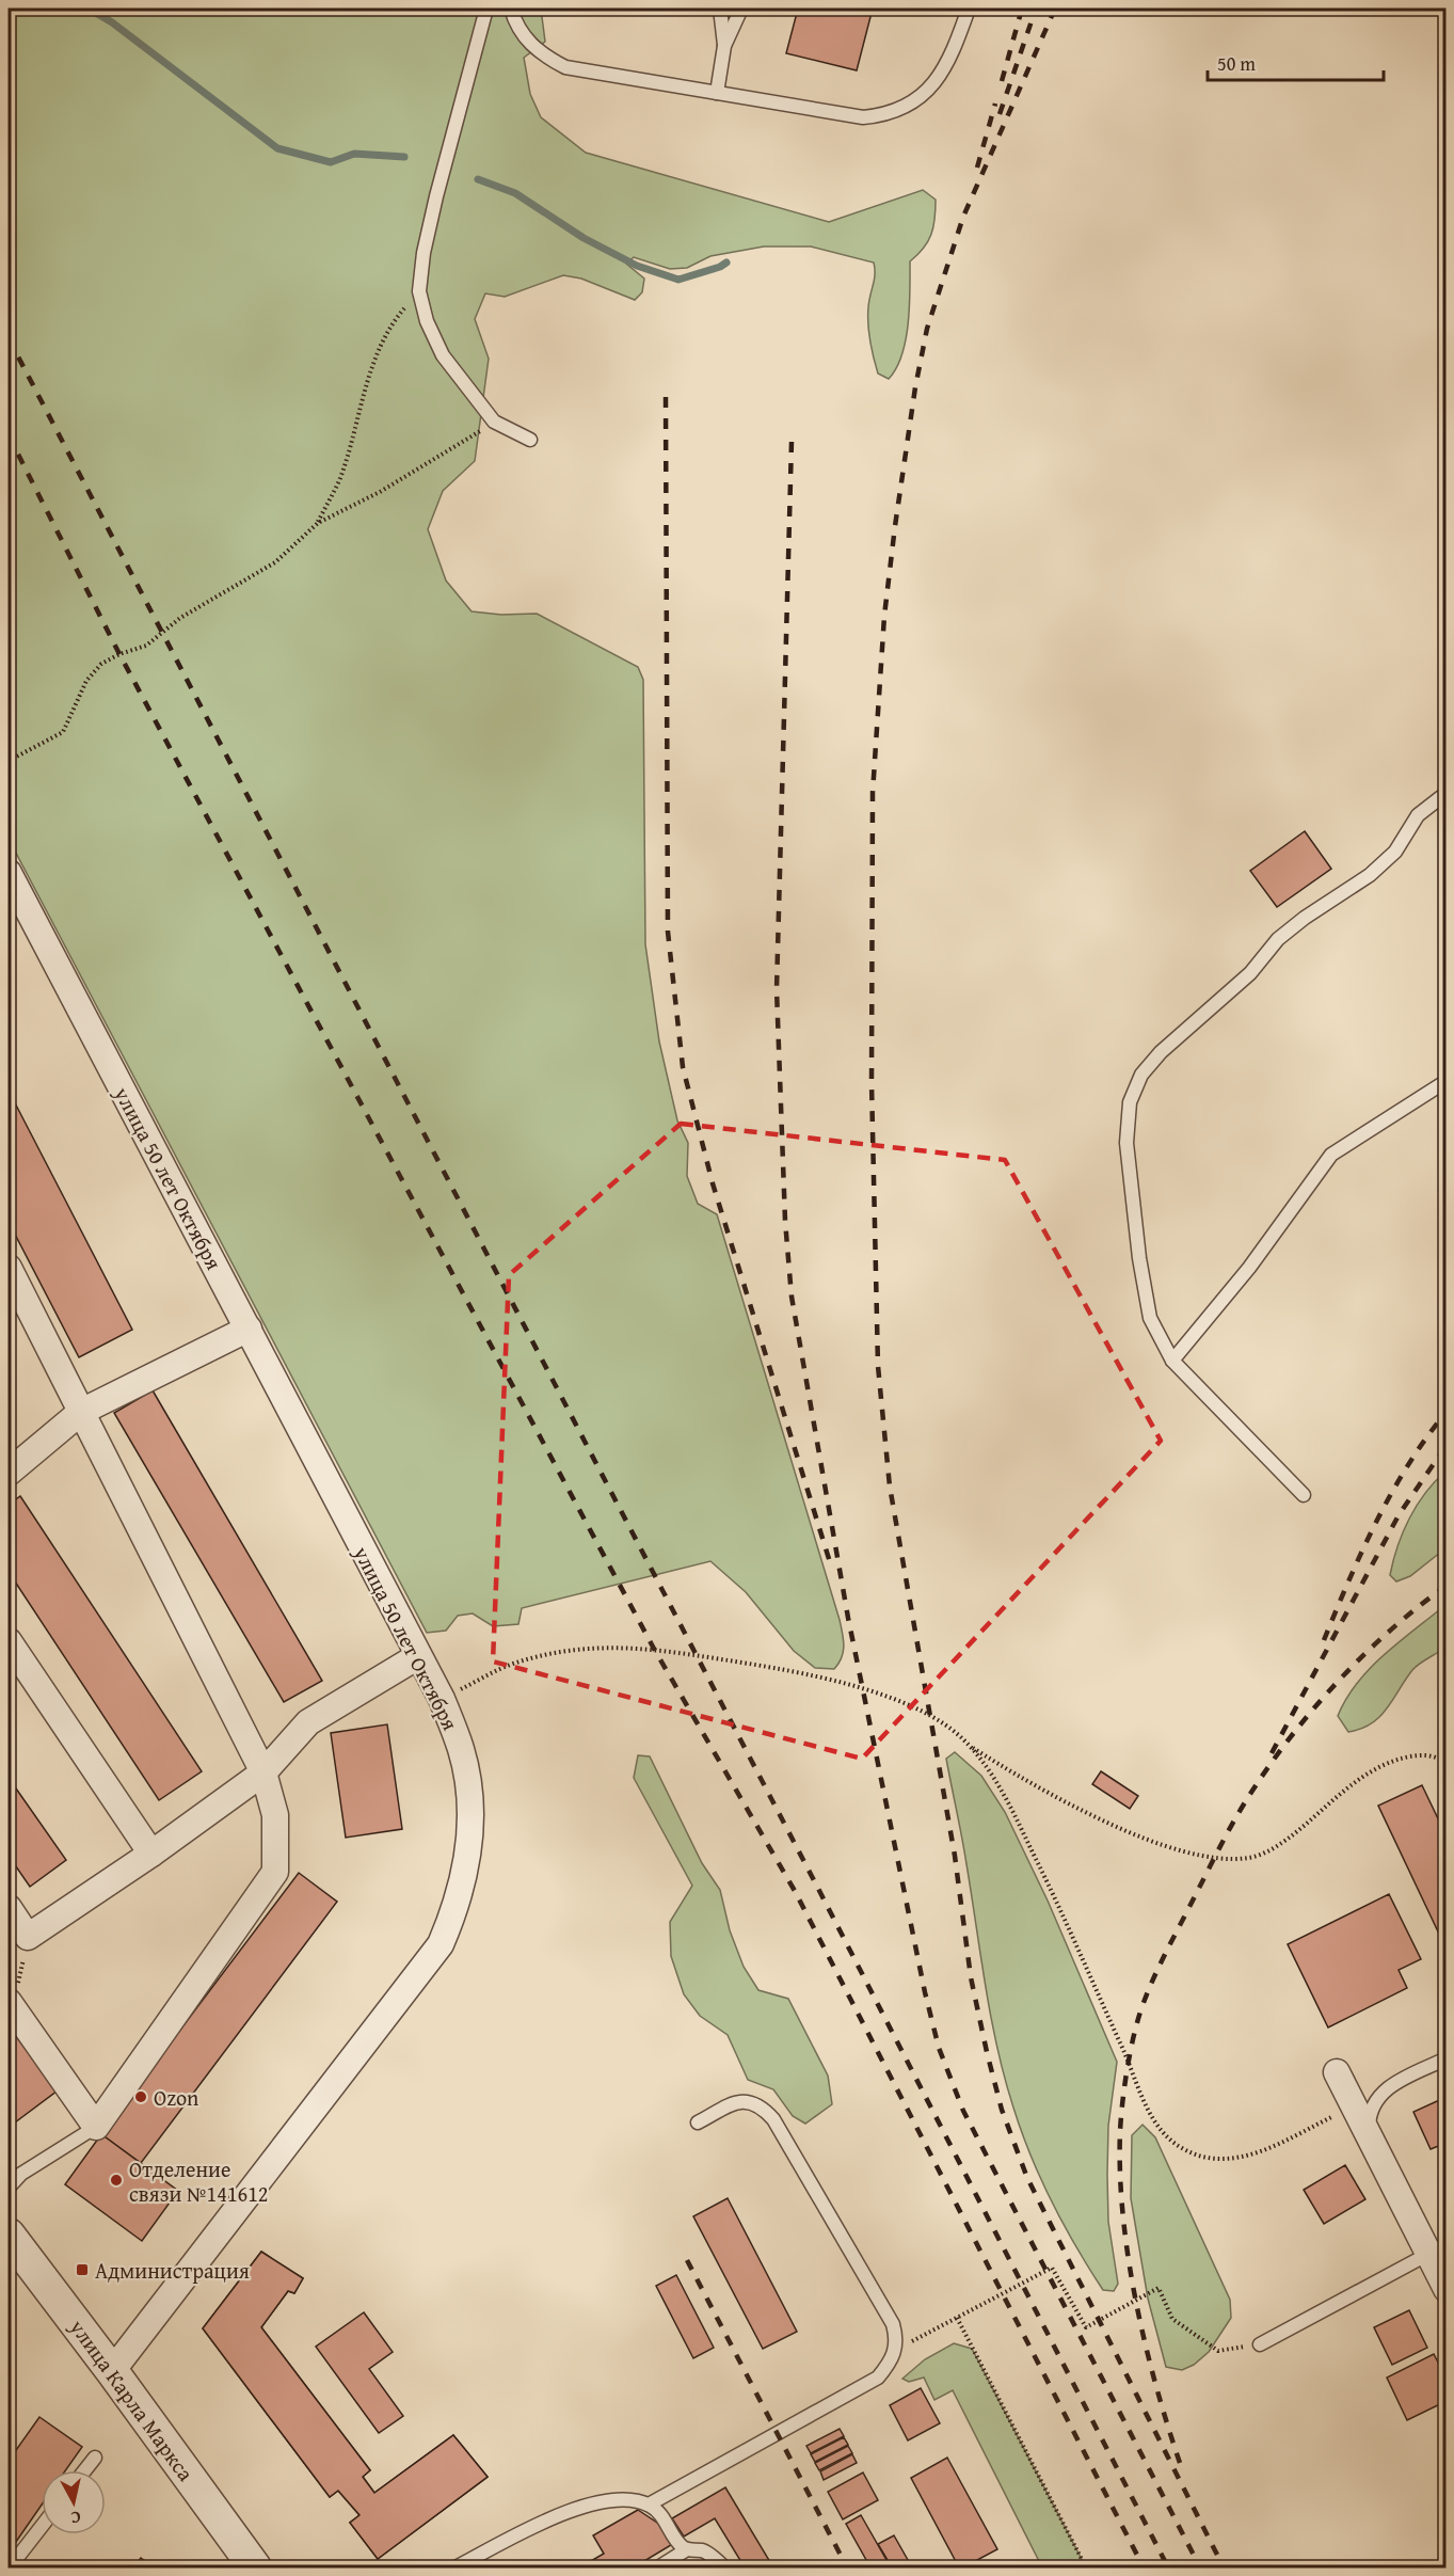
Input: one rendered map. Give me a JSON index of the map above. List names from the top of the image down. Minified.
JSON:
{"streets":{"street":["улица 50 лет Октября","улица Карла Маркса"]},"crossings":[["улица 50 лет Октября","улица Карла Маркса"]],"places":{"other":["Ozon","Отделение связи №141612"],"transit":["Администрация"]},"scale_bar":"50 m","north":"bottom"}
